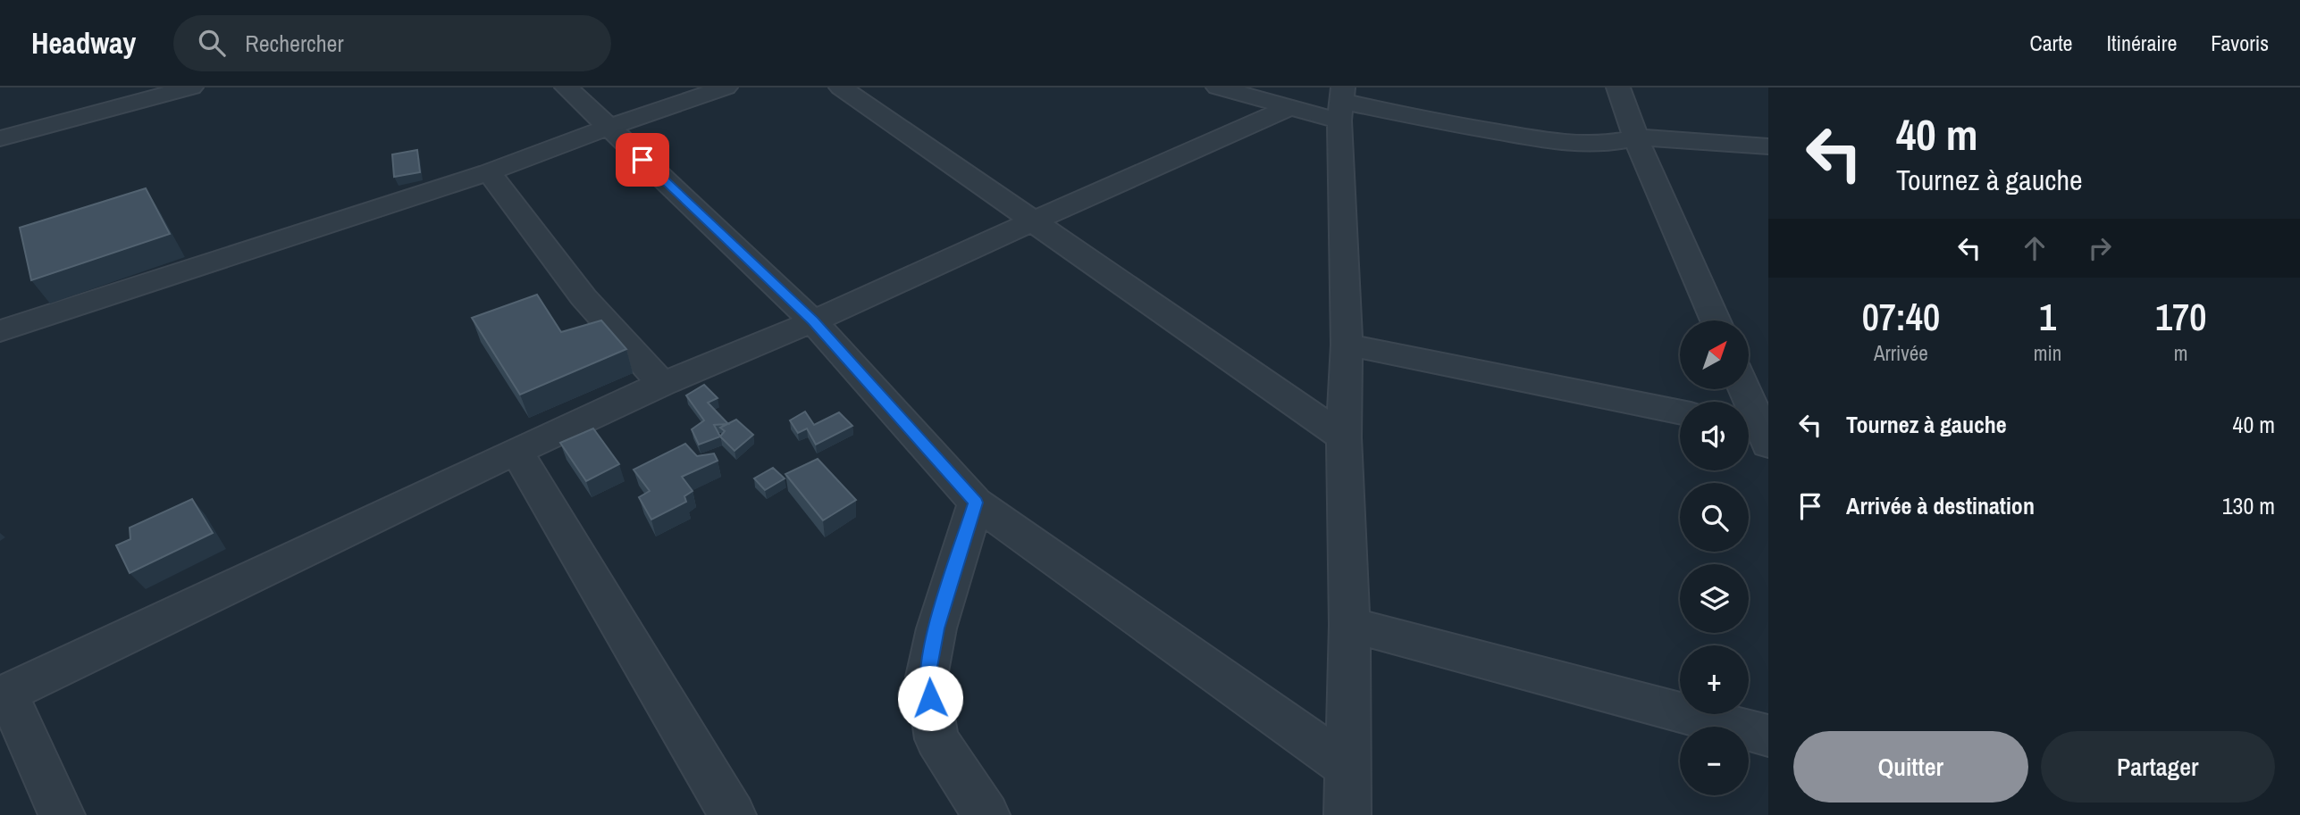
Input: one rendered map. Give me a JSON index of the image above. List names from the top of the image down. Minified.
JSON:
{"north":"top right","page":{"header":"Headway","search":"Rechercher","nav":["Carte","Itinéraire","Favoris"],"turn":["40 m","Tournez à gauche"],"eta":["07:40","Arrivée","1","min","170","m"],"map_buttons":["+","−"],"list":[{"name":"Tournez à gauche","value":"40 m"},{"name":"Arrivée à destination","value":"130 m"}],"buttons":["Quitter","Partager"]}}
